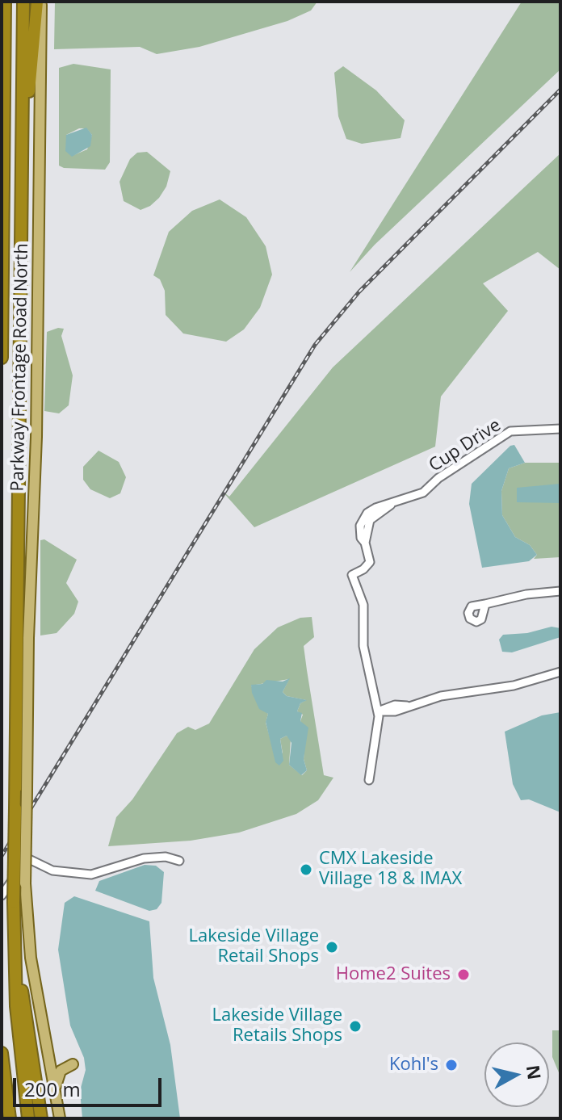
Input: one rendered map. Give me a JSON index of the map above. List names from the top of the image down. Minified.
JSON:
{"streets":{"main road":["Parkway Frontage Road North"],"street":["Cup Drive"]},"places":["CMX Lakeside Village 18 & IMAX","Lakeside Village Retail Shops","Home2 Suites","Lakeside Village Retails Shops","Kohl's"],"scale_bar":"200 m","north":"right"}
